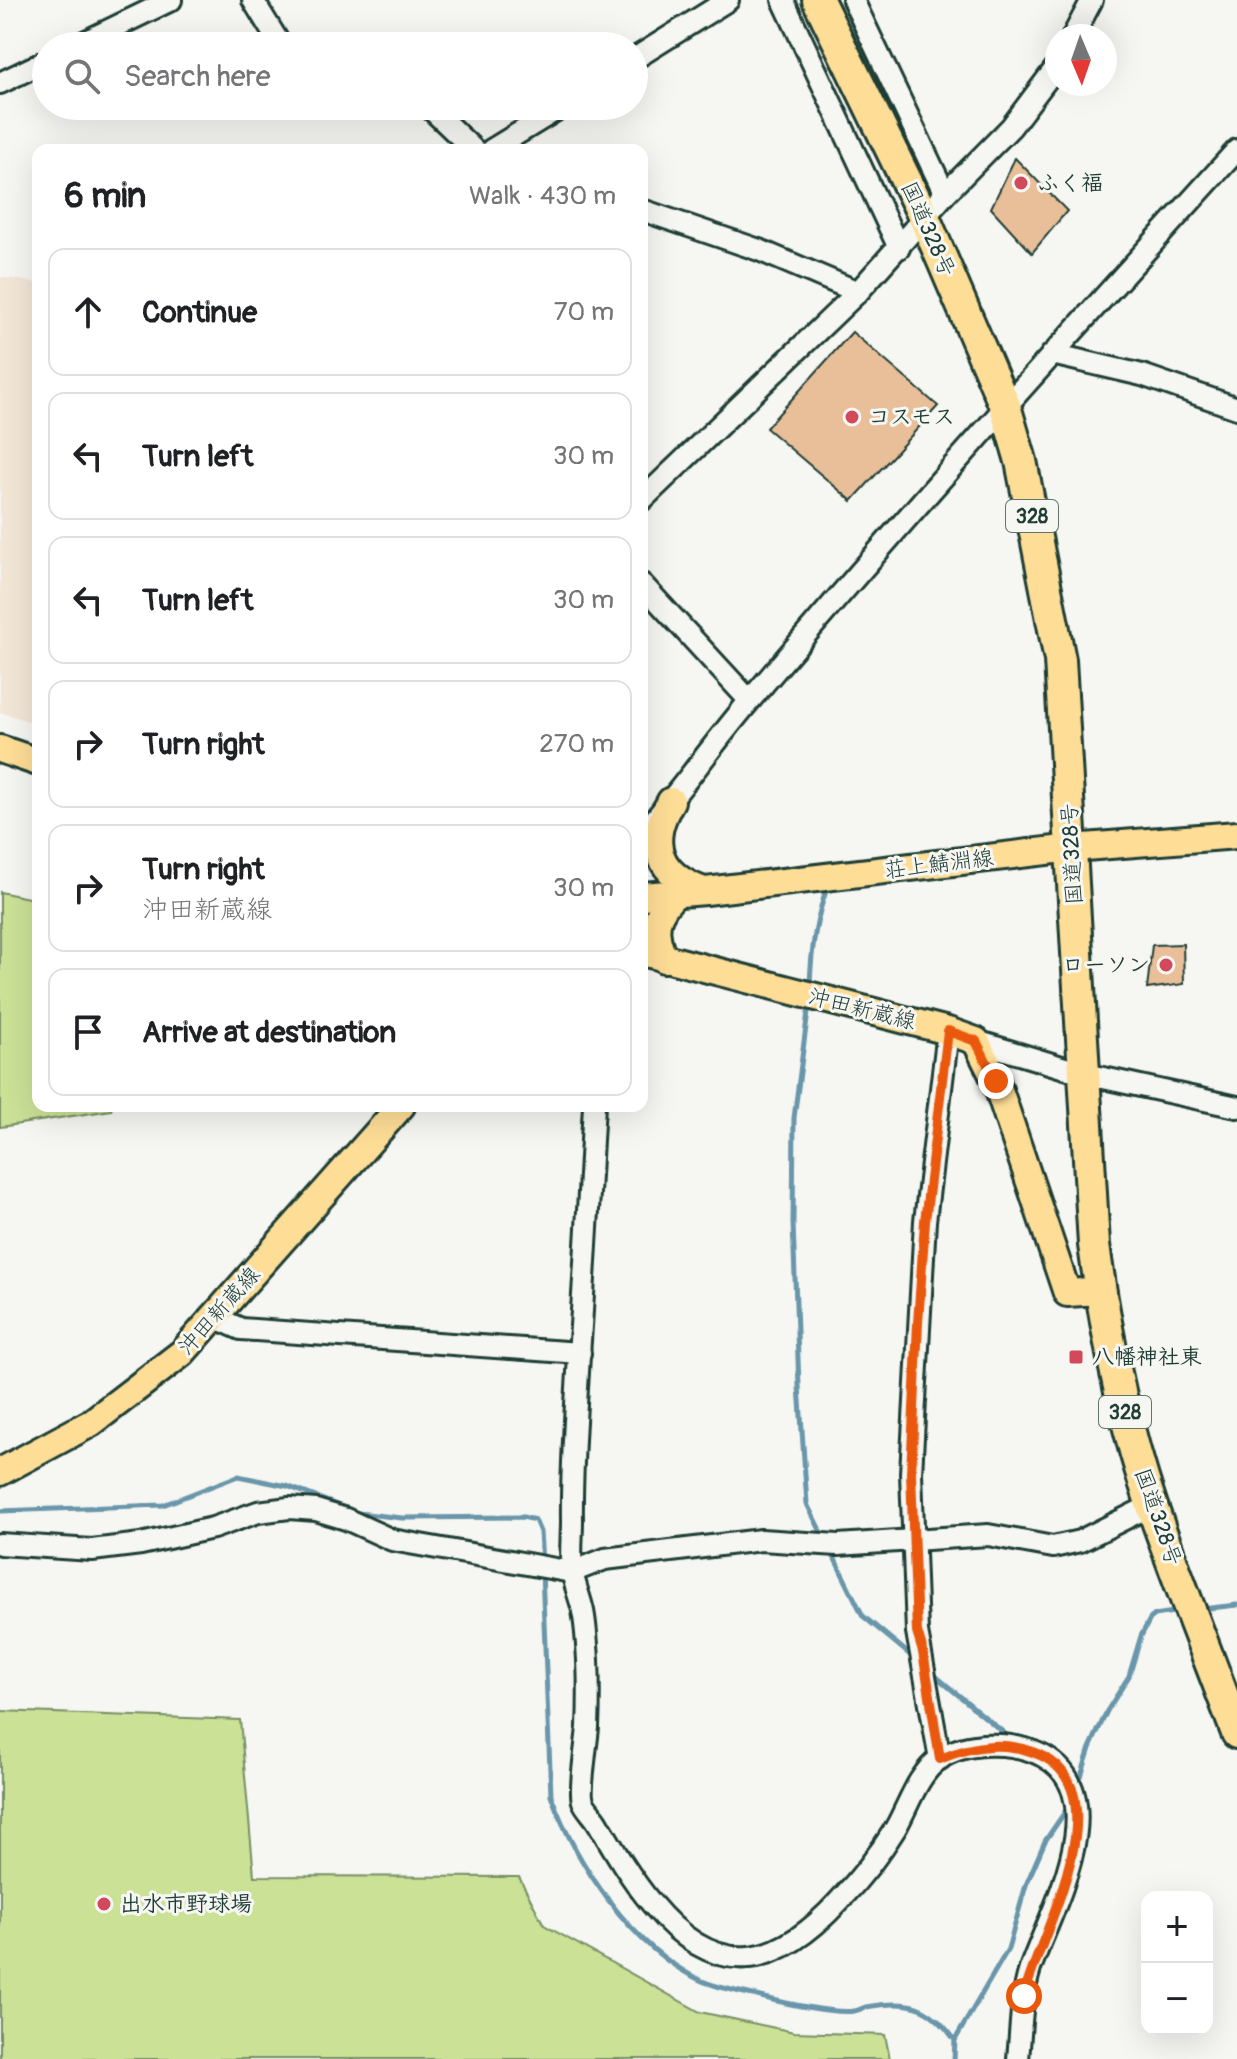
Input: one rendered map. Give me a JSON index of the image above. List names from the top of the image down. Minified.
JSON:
{"streets":{"highway":["国道328号","328"],"main road":["荘上鯖淵線","沖田新蔵線"]},"crossings":[["国道328号","荘上鯖淵線"]],"places":{"other":["ふく福","コスモス","ローソン","出水市野球場"],"transit":["八幡神社東"]},"north":"bottom","page":{"search":"Search here","heading":["6 min","Walk · 430 m"],"list":[["Continue","70 m"],["Turn left","30 m"],["Turn left","30 m"],["Turn right","270 m"],["Turn right","沖田新蔵線","30 m"],"Arrive at destination"],"map_buttons":["+","−"]}}
